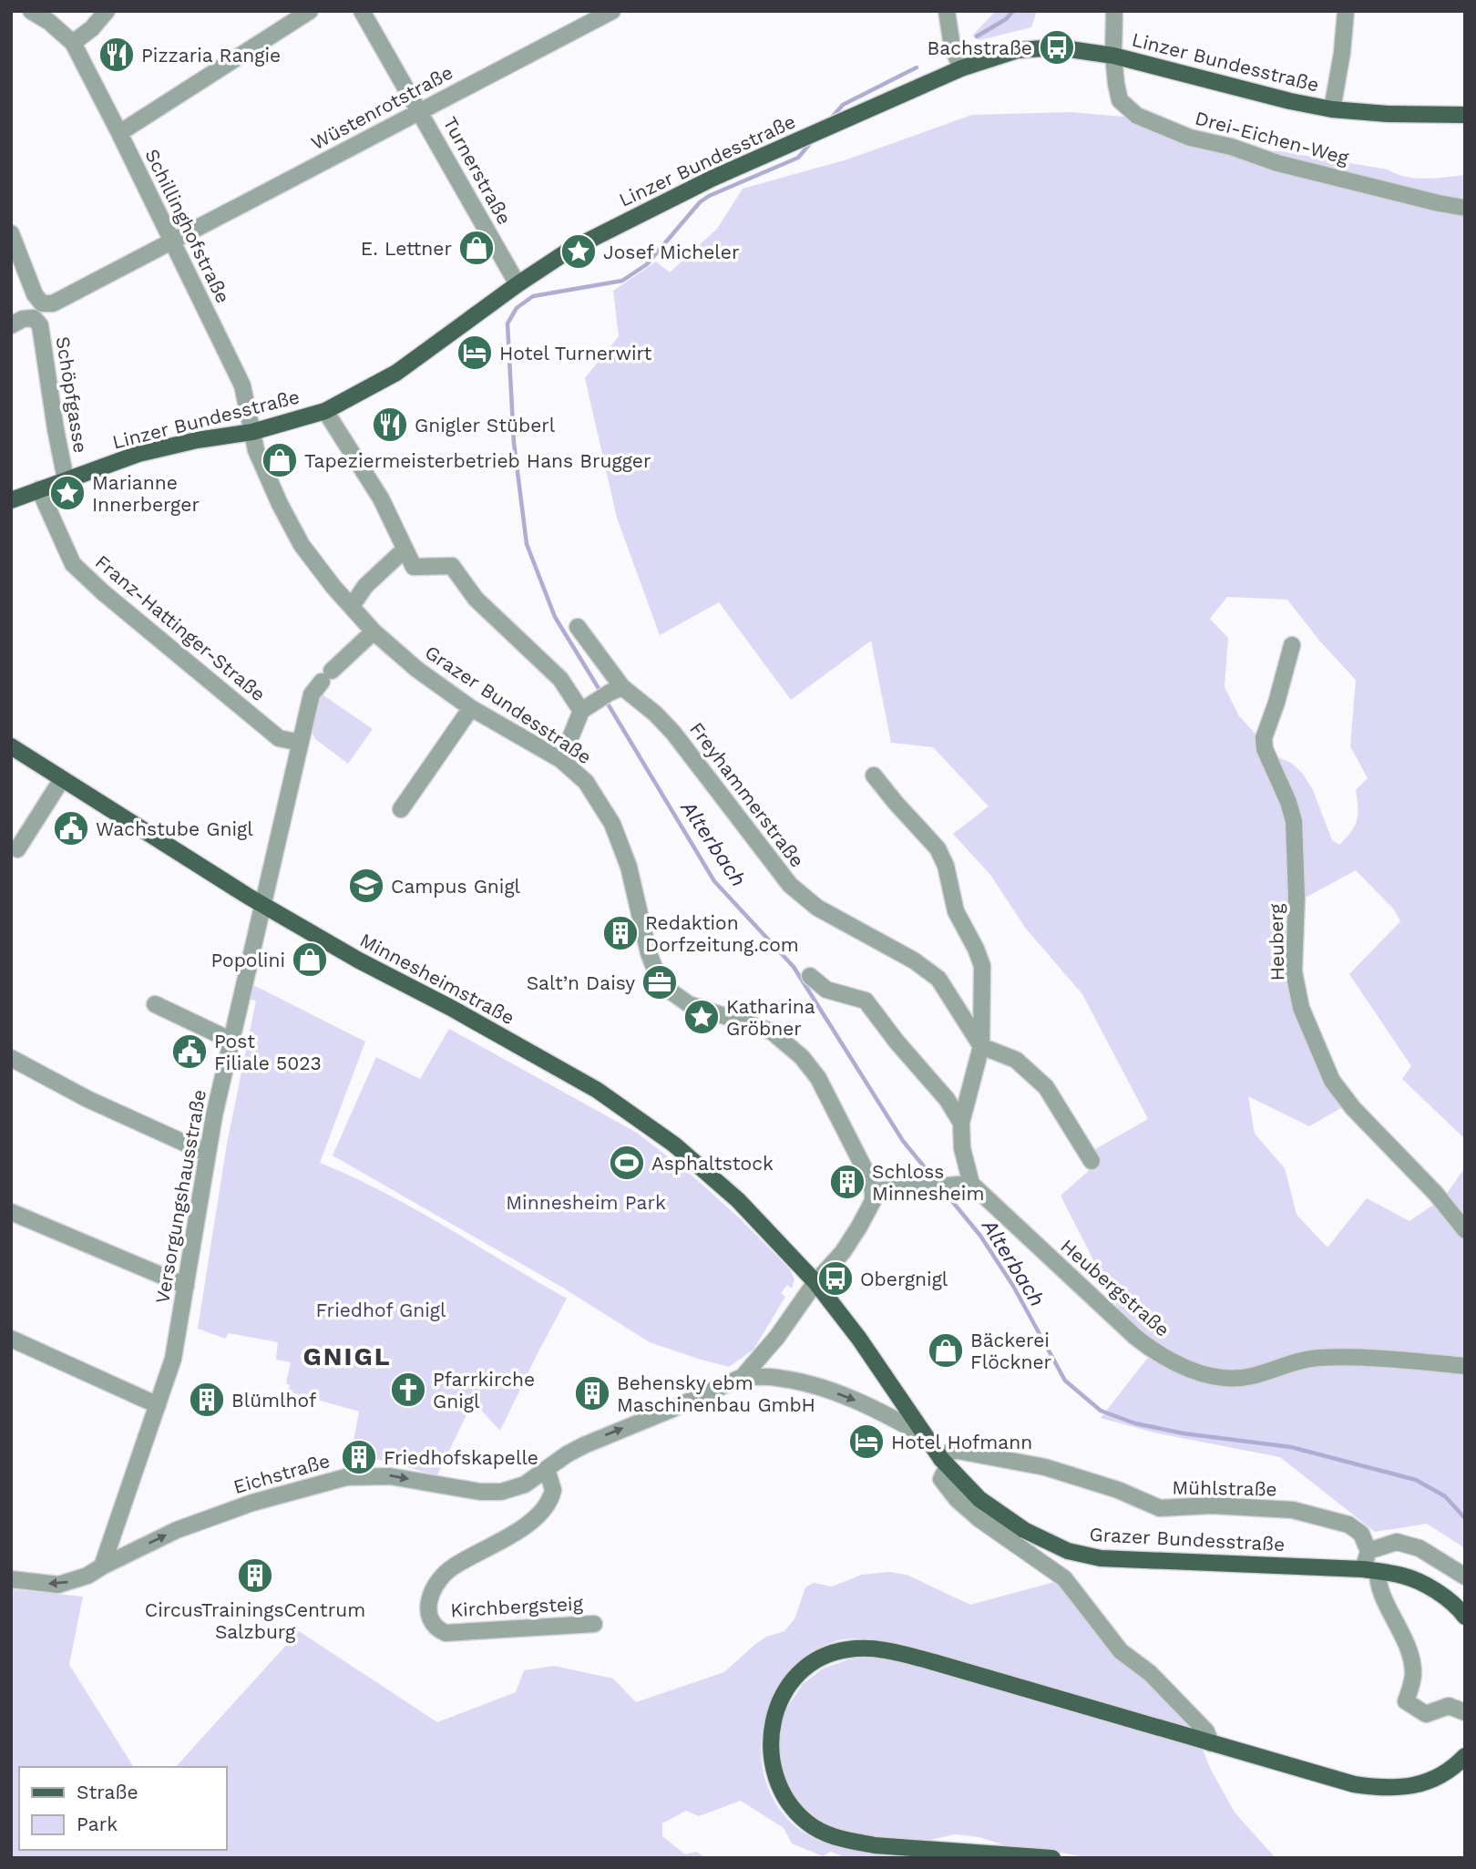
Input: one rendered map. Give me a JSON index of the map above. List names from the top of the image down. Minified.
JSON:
{"streets":{"main road":["Linzer Bundesstraße","Grazer Bundesstraße","Minnesheimstraße"],"street":["Wüstenrotstraße","Drei-Eichen-Weg","Turnerstraße","Schillinghofstraße","Schöpfgasse","Franz-Hattinger-Straße","Freyhammerstraße","Heuberg","Versorgungshausstraße","Heubergstraße","Eichstraße","Mühlstraße","Kirchbergsteig"]},"crossings":[["Linzer Bundesstraße","Drei-Eichen-Weg"],["Linzer Bundesstraße","Turnerstraße"],["Linzer Bundesstraße","Schillinghofstraße"],["Linzer Bundesstraße","Schöpfgasse"],["Linzer Bundesstraße","Franz-Hattinger-Straße"],["Linzer Bundesstraße","Grazer Bundesstraße"],["Wüstenrotstraße","Turnerstraße"],["Wüstenrotstraße","Schillinghofstraße"],["Schillinghofstraße","Grazer Bundesstraße"],["Franz-Hattinger-Straße","Versorgungshausstraße"],["Grazer Bundesstraße","Minnesheimstraße"],["Grazer Bundesstraße","Versorgungshausstraße"],["Grazer Bundesstraße","Eichstraße"],["Grazer Bundesstraße","Mühlstraße"],["Minnesheimstraße","Versorgungshausstraße"],["Minnesheimstraße","Eichstraße"],["Versorgungshausstraße","Eichstraße"],["Eichstraße","Kirchbergsteig"]],"districts":["GNIGL"],"water":["Alterbach"],"parks":["Minnesheim Park","Friedhof Gnigl"],"places":{"bus stop":["Bachstraße","Obergnigl"],"restaurant":["Pizzaria Rangie","Gnigler Stüberl"],"shop":["E. Lettner","Tapeziermeisterbetrieb Hans Brugger","Popolini","Bäckerei Flöckner"],"place":["Josef Micheler","Marianne Innerberger","Katharina Gröbner"],"hotel":["Hotel Turnerwirt","Hotel Hofmann"],"public building":["Wachstube Gnigl","Post Filiale 5023"],"school or university":["Campus Gnigl"],"building":["Redaktion Dorfzeitung.com","Schloss Minnesheim","Behensky ebm Maschinenbau GmbH","Blümlhof","Friedhofskapelle","CircusTrainingsCentrum Salzburg"],"office":["Salt’n Daisy"],"sports":["Asphaltstock"],"church":["Pfarrkirche Gnigl"]},"legend":["Straße","Park"]}
